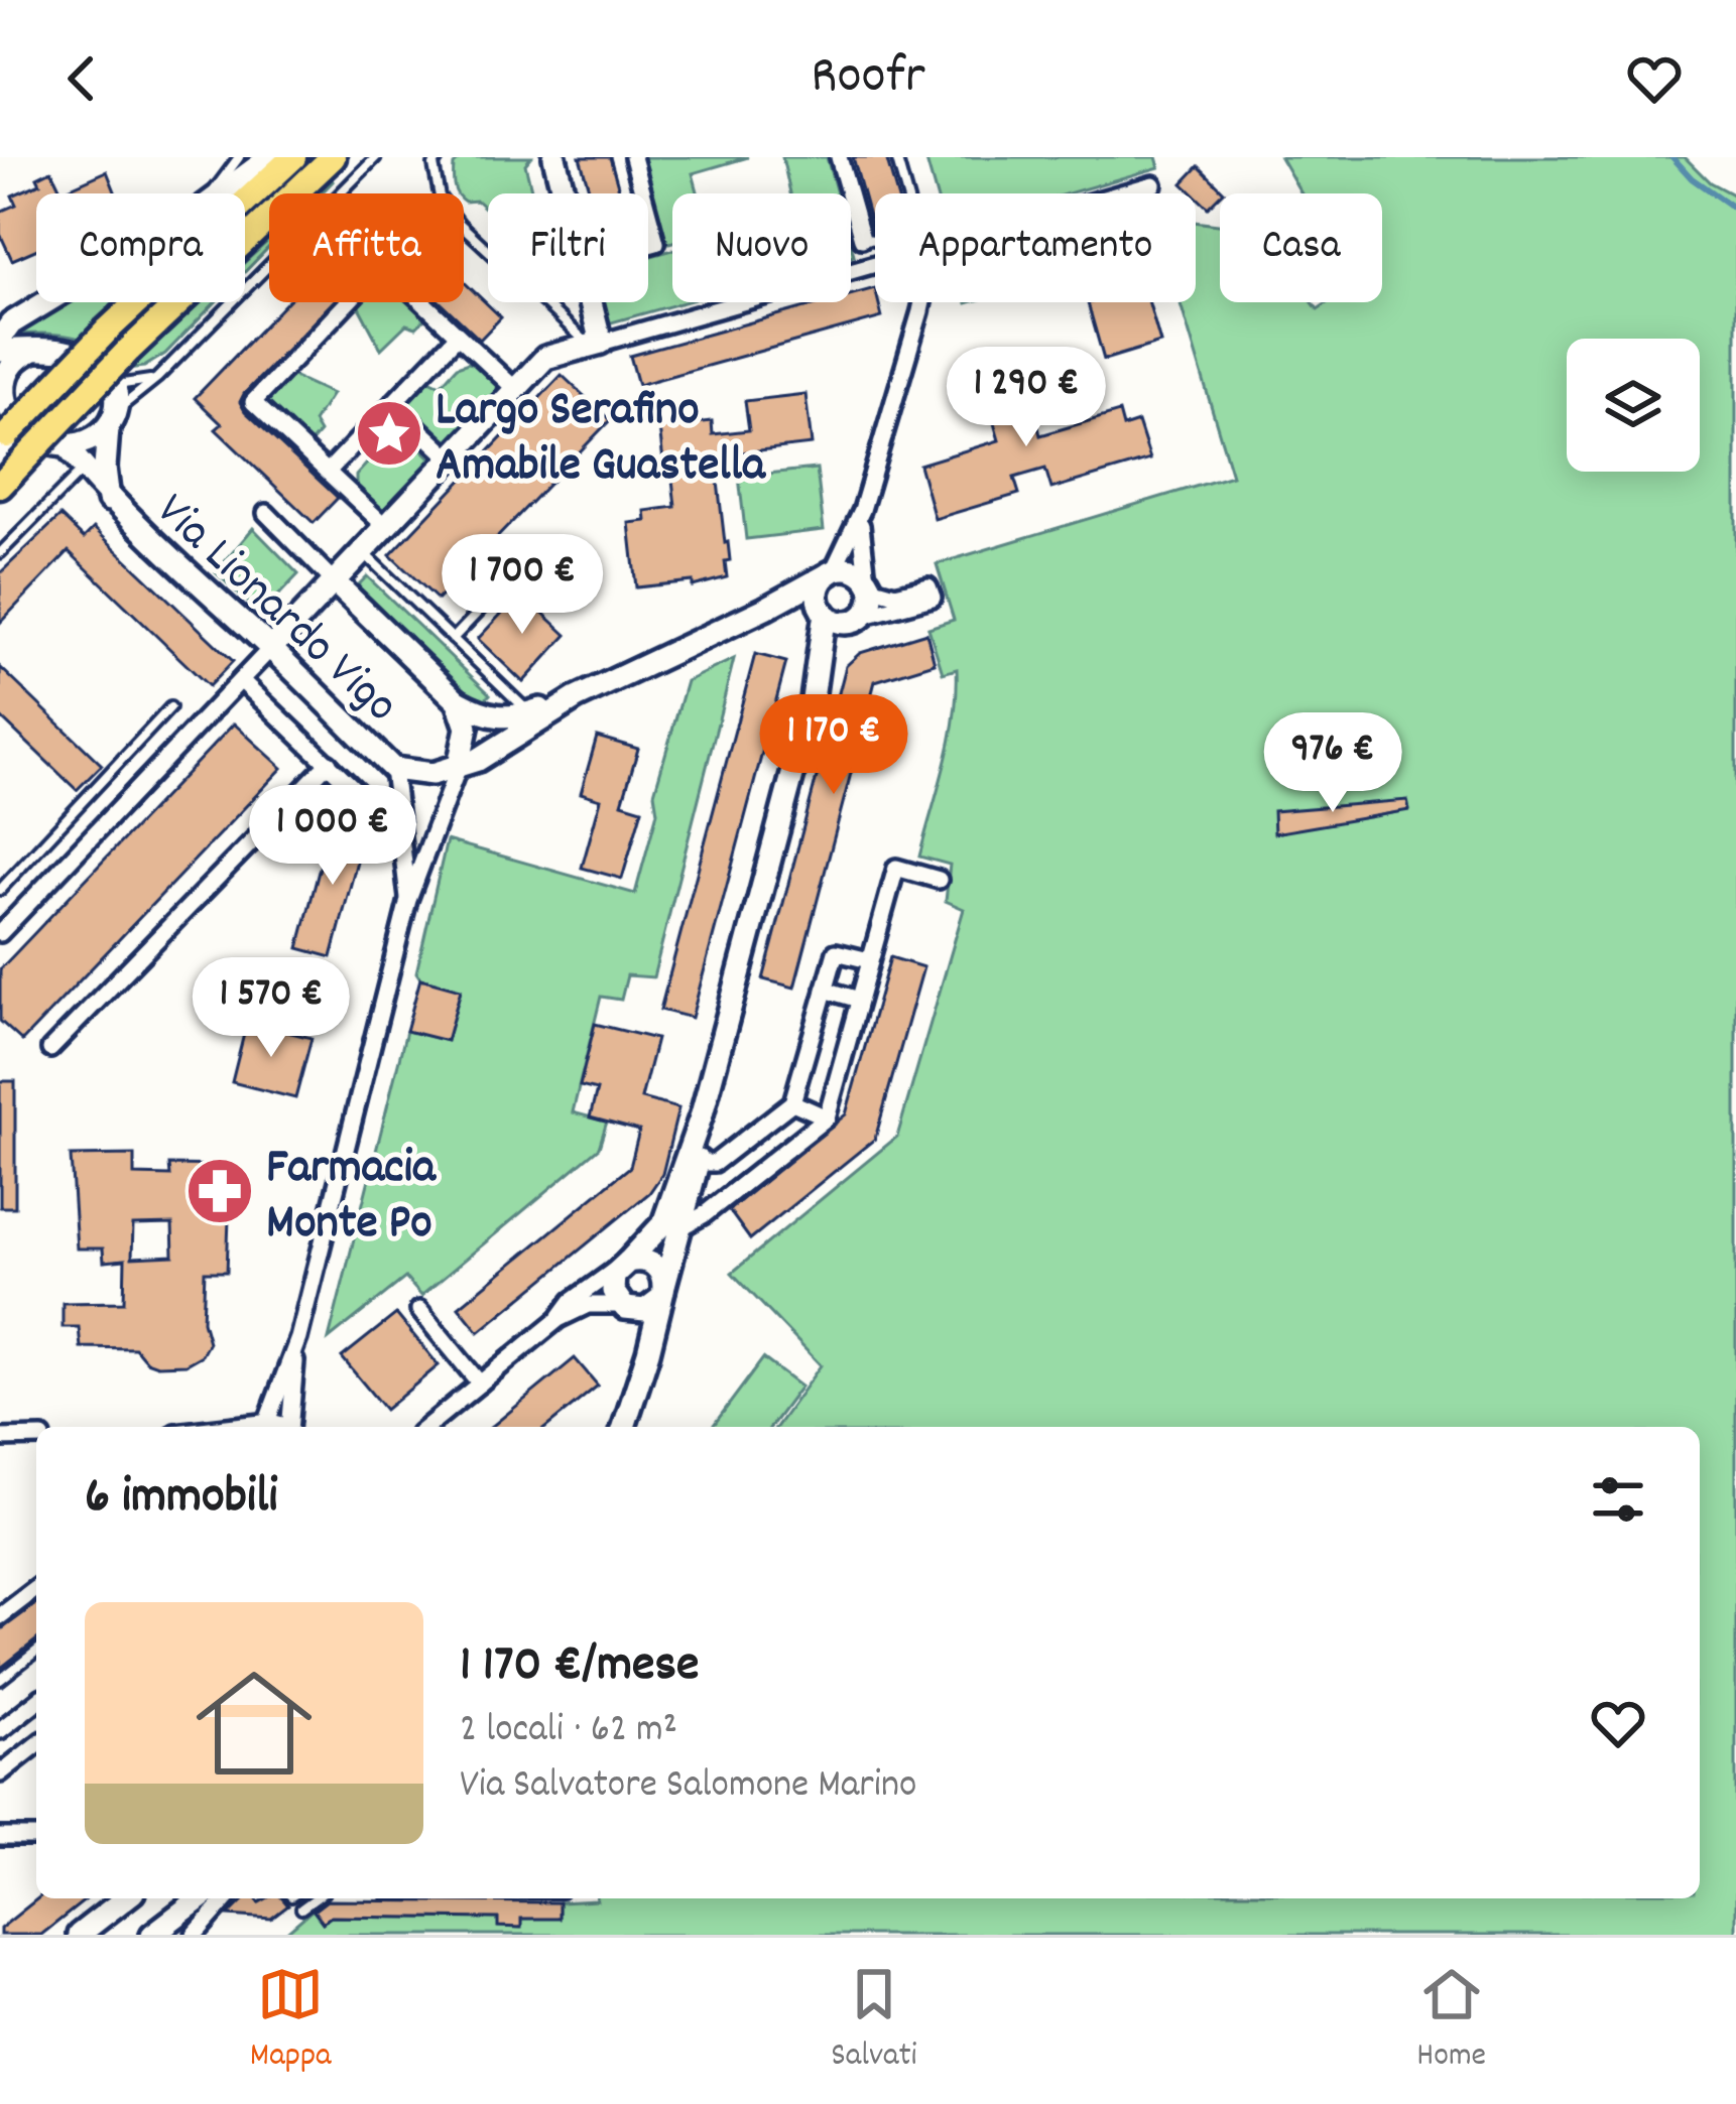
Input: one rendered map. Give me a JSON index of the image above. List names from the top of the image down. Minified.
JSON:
{"streets":{"street":["Via Lionardo Vigo"]},"places":{"place":["Largo Serafino Amabile Guastella"],"pharmacy":["Farmacia Monte Po"]},"page":{"header":"Roofr","chip":["Compra","Affitta","Filtri","Nuovo","Appartamento","Casa"],"price":["1 290 €","1 700 €","1 170 €","976 €","1 000 €","1 570 €"],"heading":"6 immobili","list":[{"name":"1 170 €/mese","note":"2 locali · 62 m² · Via Salvatore Salomone Marino"}],"tabs":["Mappa","Salvati","Home"]}}
